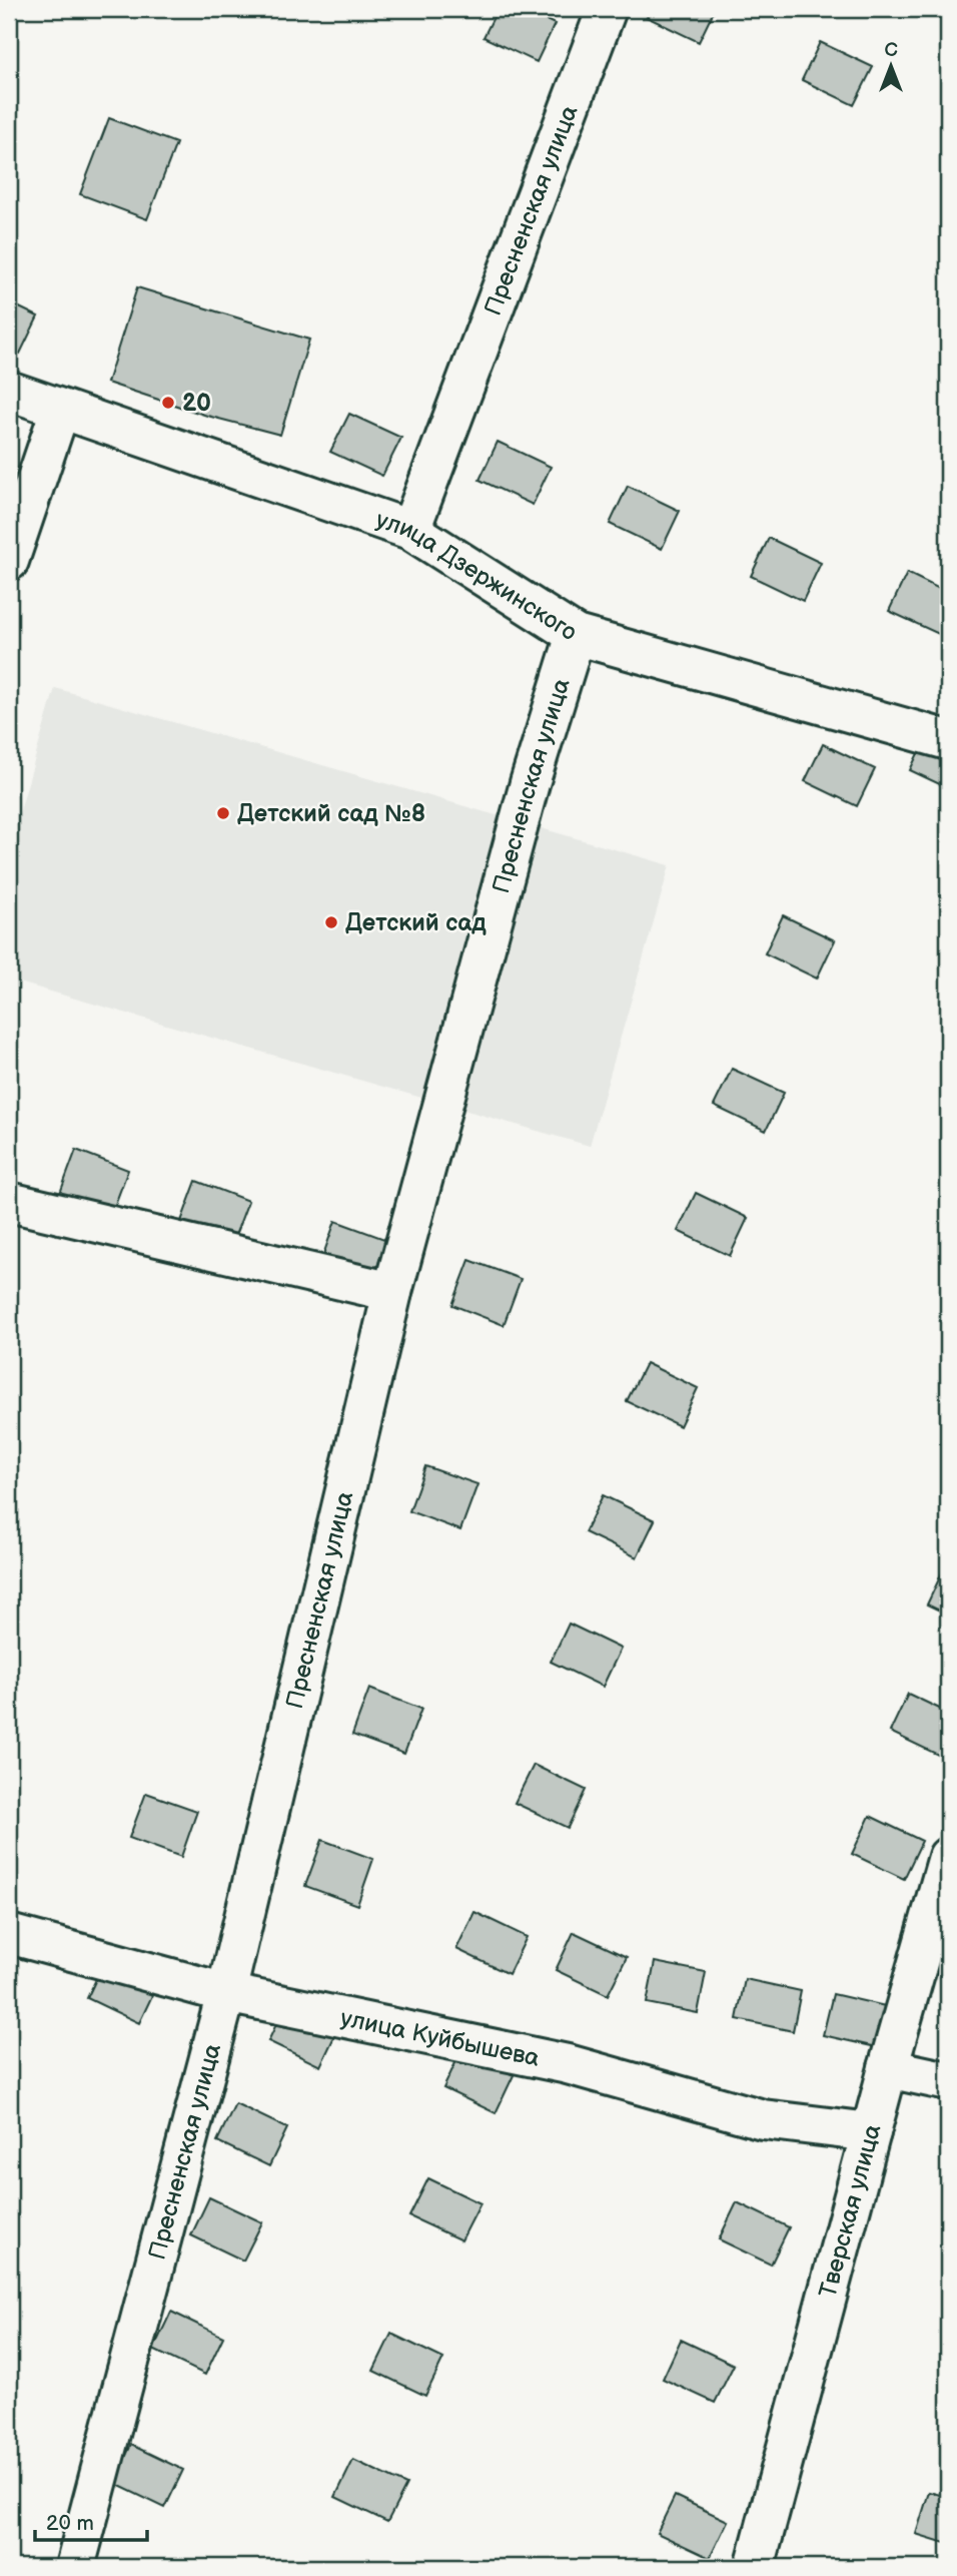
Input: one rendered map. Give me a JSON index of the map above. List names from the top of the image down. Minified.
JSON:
{"streets":{"street":["Пресненская улица","улица Дзержинского","улица Куйбышева","Тверская улица"]},"crossings":[["Пресненская улица","улица Дзержинского"],["Пресненская улица","улица Куйбышева"],["улица Куйбышева","Тверская улица"]],"places":["20","Детский сад №8","Детский сад"],"scale_bar":"20 m","north":"top"}
